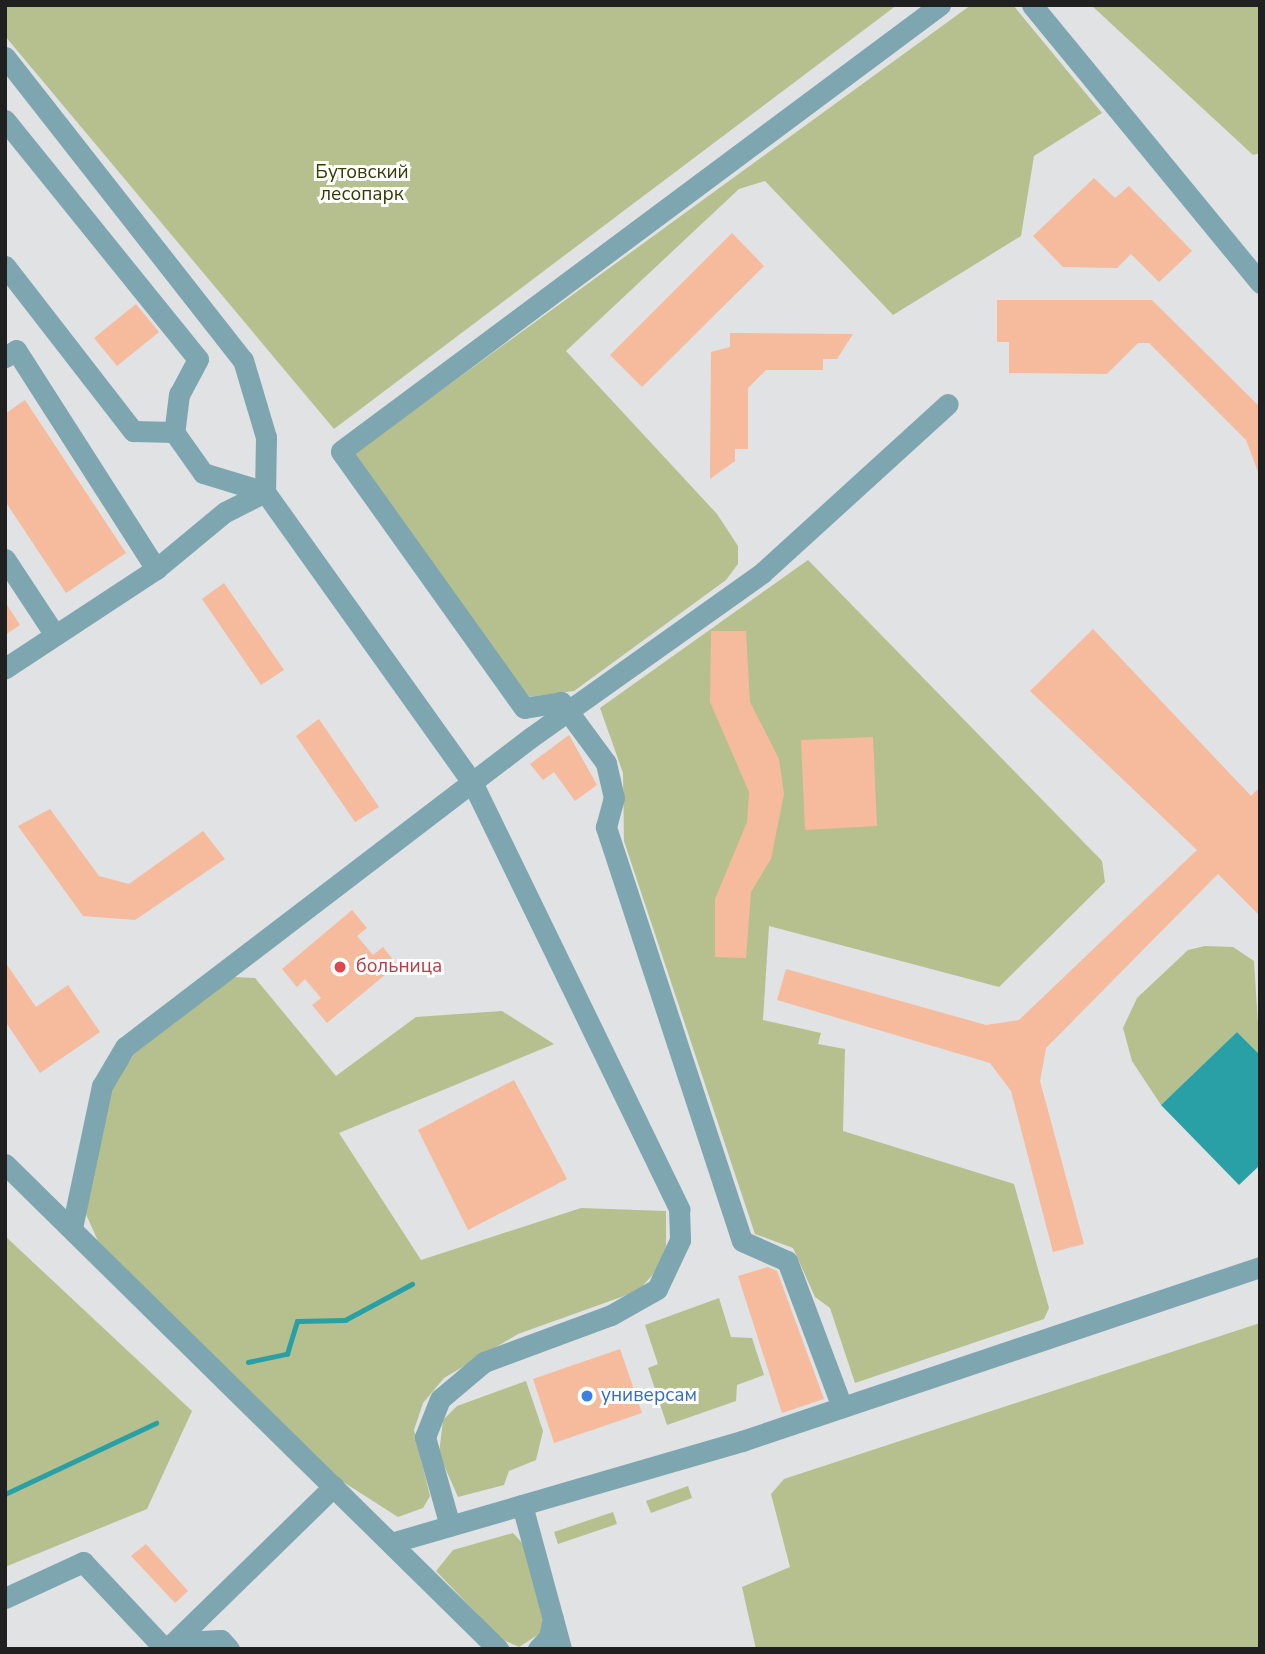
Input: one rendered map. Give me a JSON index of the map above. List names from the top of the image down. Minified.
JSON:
{"parks":["Бутовский лесопарк"],"places":["больница","универсам"]}
